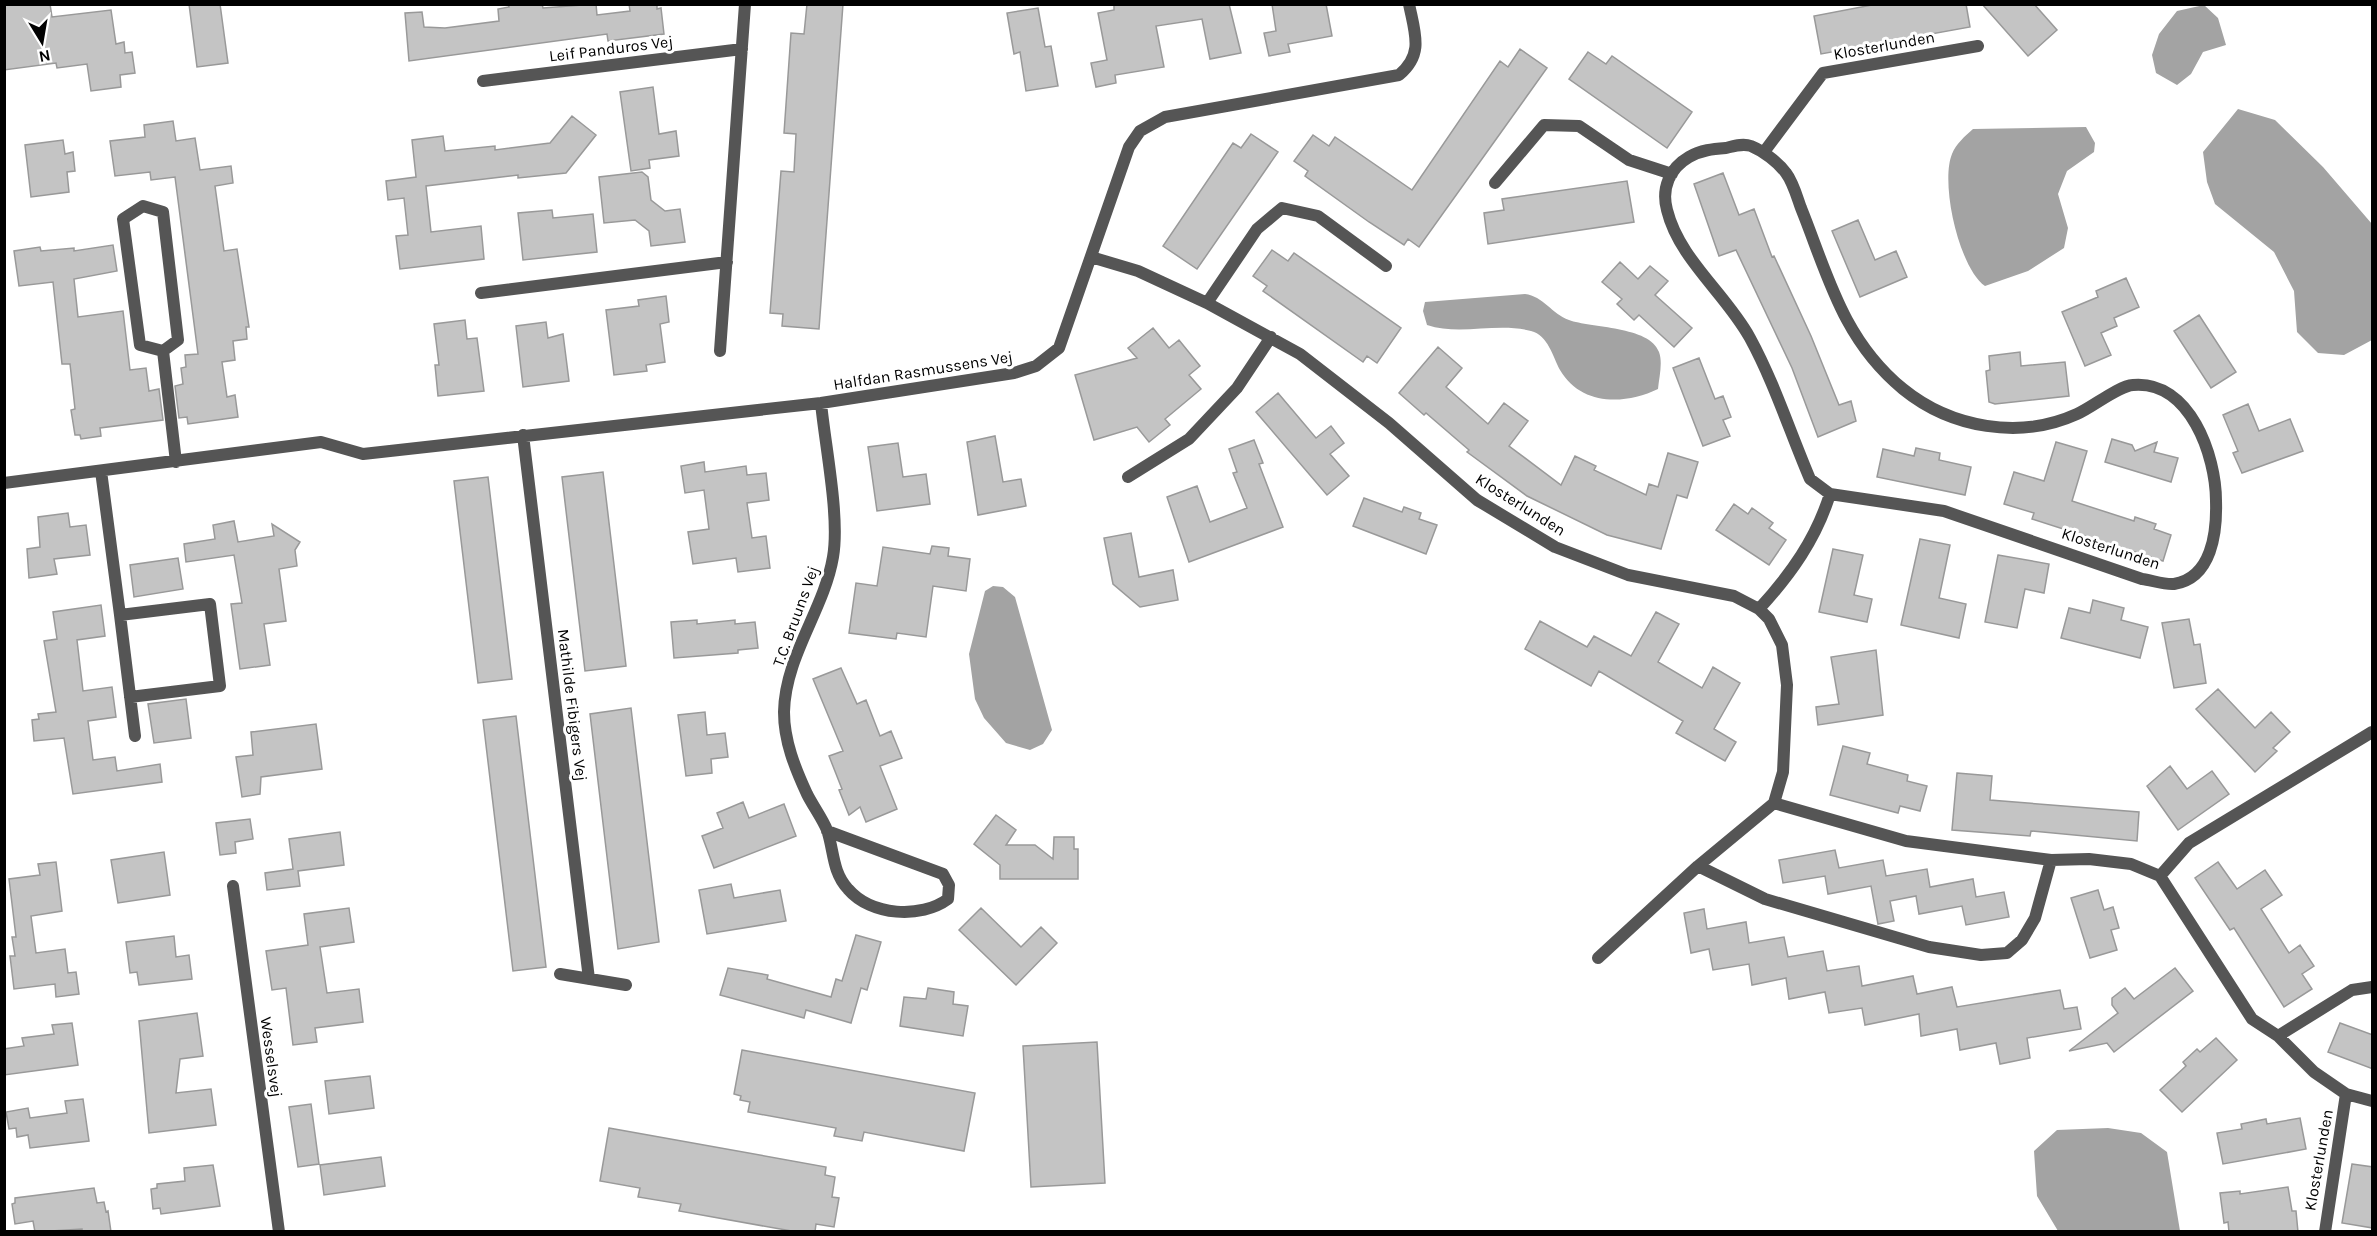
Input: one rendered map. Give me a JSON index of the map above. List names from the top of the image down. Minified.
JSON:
{"streets":{"street":["Klosterlunden","Leif Panduros Vej","Halfdan Rasmussens Vej","T.C. Bruuns Vej","Mathilde Fibigers Vej","Wesselsvej"]},"crossings":[["Klosterlunden","Halfdan Rasmussens Vej"],["Halfdan Rasmussens Vej","T.C. Bruuns Vej"],["Halfdan Rasmussens Vej","Mathilde Fibigers Vej"]],"north":"bottom"}
